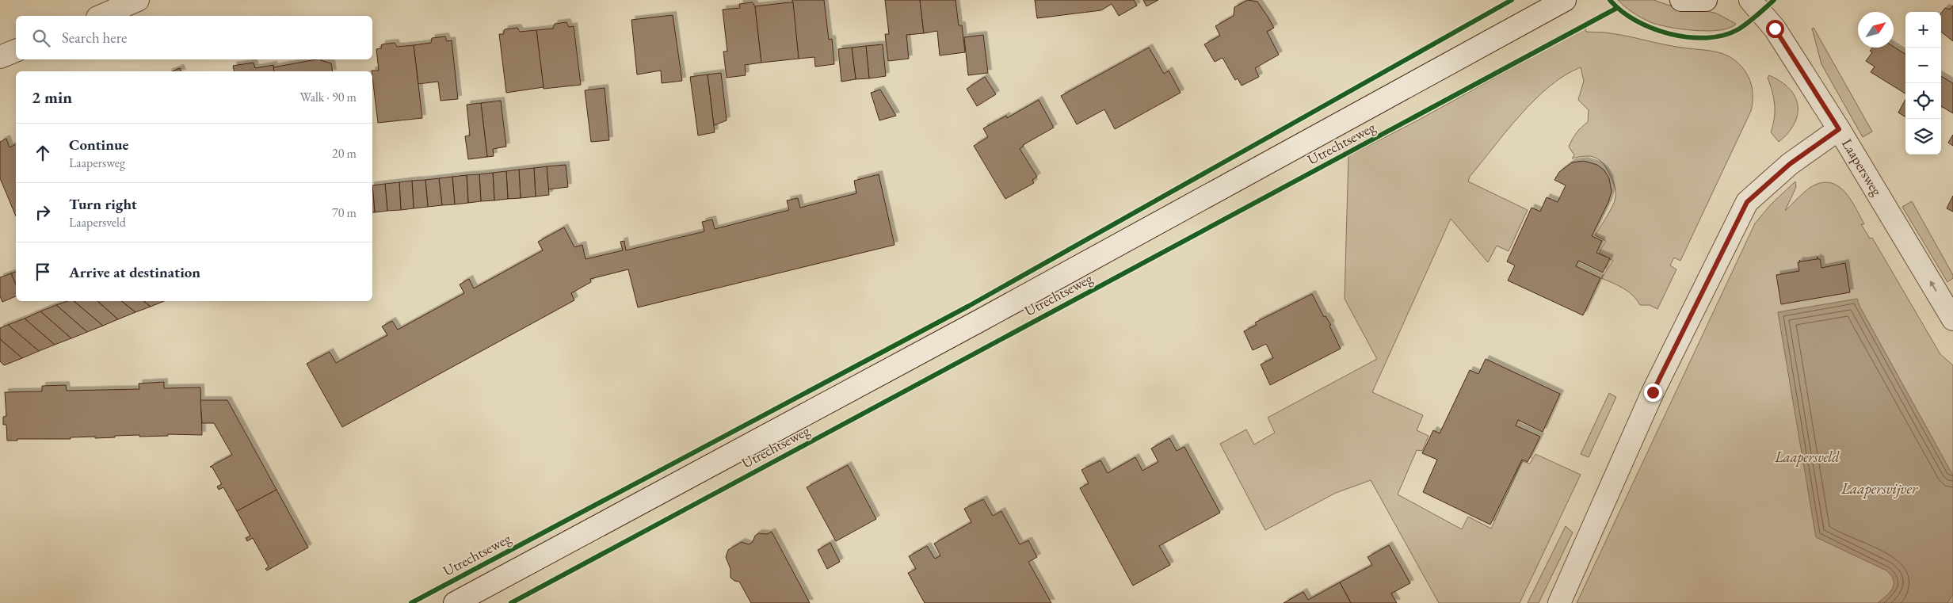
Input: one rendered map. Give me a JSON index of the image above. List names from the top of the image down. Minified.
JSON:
{"streets":{"main road":["Utrechtseweg","Laapersweg"]},"one_way":["Laapersweg"],"water":["Laapersvijver"],"parks":["Laapersveld"],"north":"top right","page":{"map_buttons":["+","−"],"search":"Search here","heading":["2 min","Walk · 90 m"],"list":[["Continue","Laapersweg","20 m"],["Turn right","Laapersveld","70 m"],"Arrive at destination"]}}
